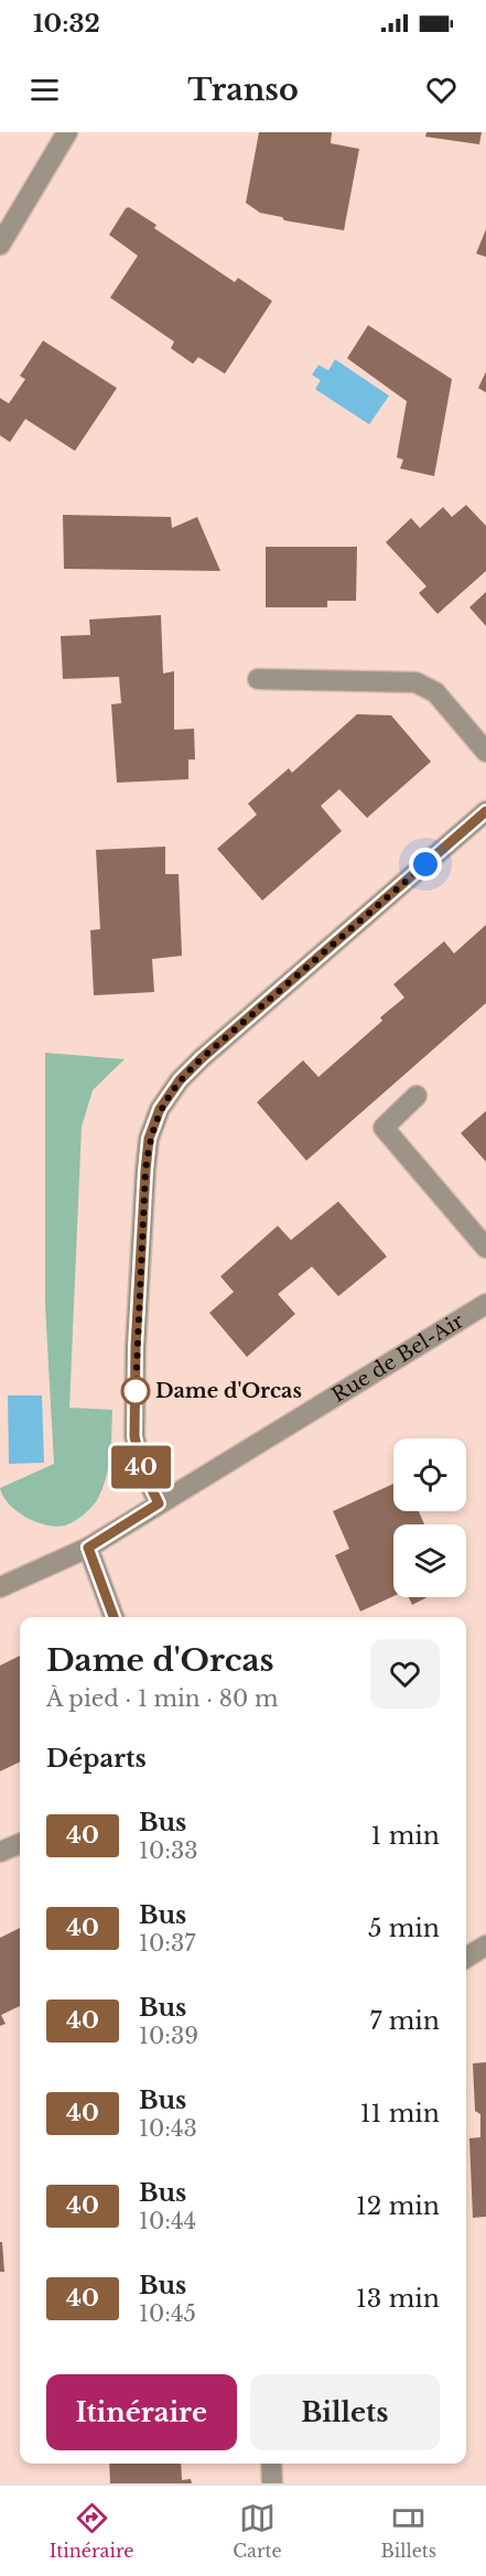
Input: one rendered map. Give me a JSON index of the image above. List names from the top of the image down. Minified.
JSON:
{"streets":{"street":["Rue de Bel-Air"]},"places":["Dame d'Orcas"],"lines":["bus line 40"],"page":{"status":"10:32","header":"Transo","on_map":"40","heading":[["Dame d'Orcas","À pied · 1 min · 80 m"],"Départs"],"list":[{"mark":"40","name":"Bus","note":"10:33","value":"1 min"},{"mark":"40","name":"Bus","note":"10:37","value":"5 min"},{"mark":"40","name":"Bus","note":"10:39","value":"7 min"},{"mark":"40","name":"Bus","note":"10:43","value":"11 min"},{"mark":"40","name":"Bus","note":"10:44","value":"12 min"},{"mark":"40","name":"Bus","note":"10:45","value":"13 min"}],"buttons":["Itinéraire","Billets"],"tabs":["Itinéraire","Carte","Billets"]}}
